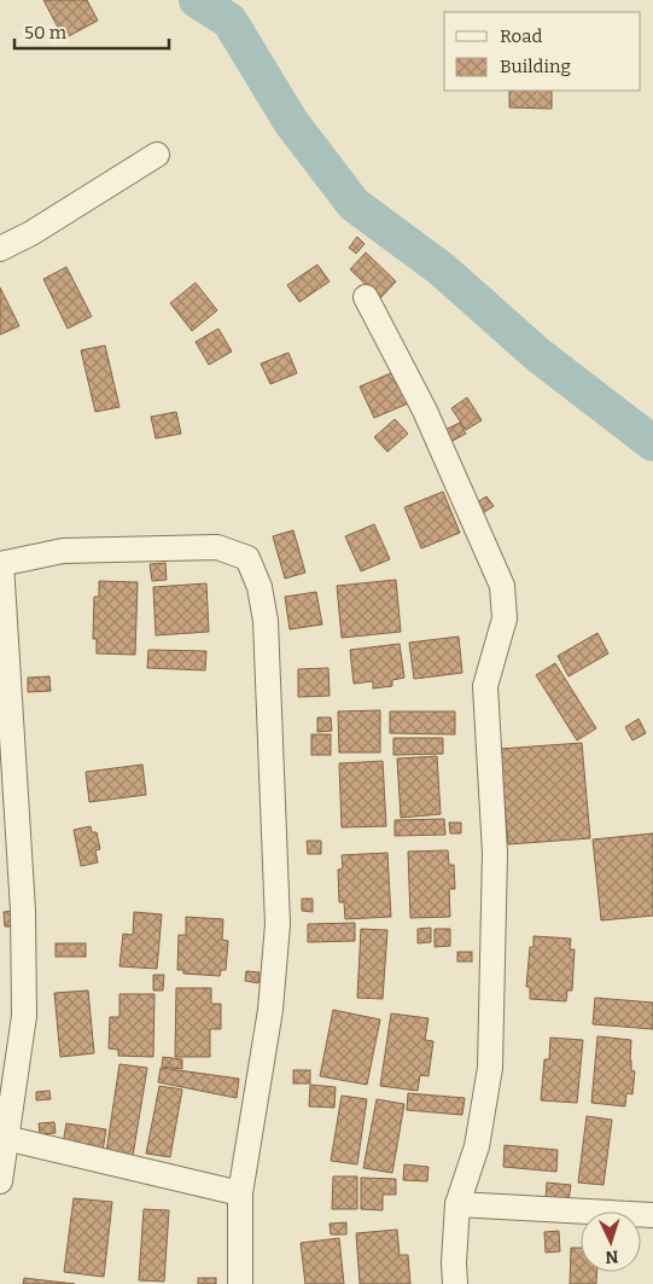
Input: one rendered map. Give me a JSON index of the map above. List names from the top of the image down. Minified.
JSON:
{"legend":["Road","Building"],"scale_bar":"50 m","north":"bottom"}
